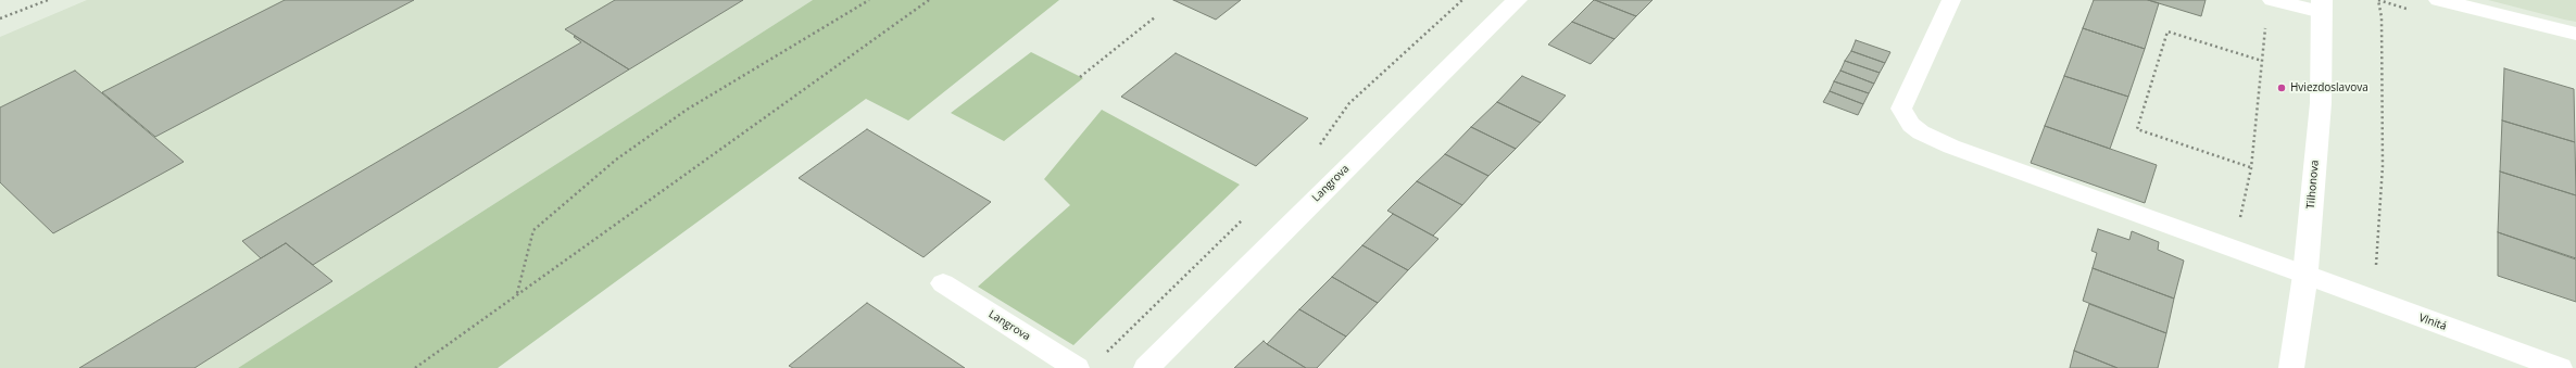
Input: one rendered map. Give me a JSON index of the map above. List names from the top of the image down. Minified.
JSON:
{"streets":{"street":["Langrova","Tilhonova","Vlnitá"]},"crossings":[["Tilhonova","Vlnitá"]],"places":["Hviezdoslavova"]}
